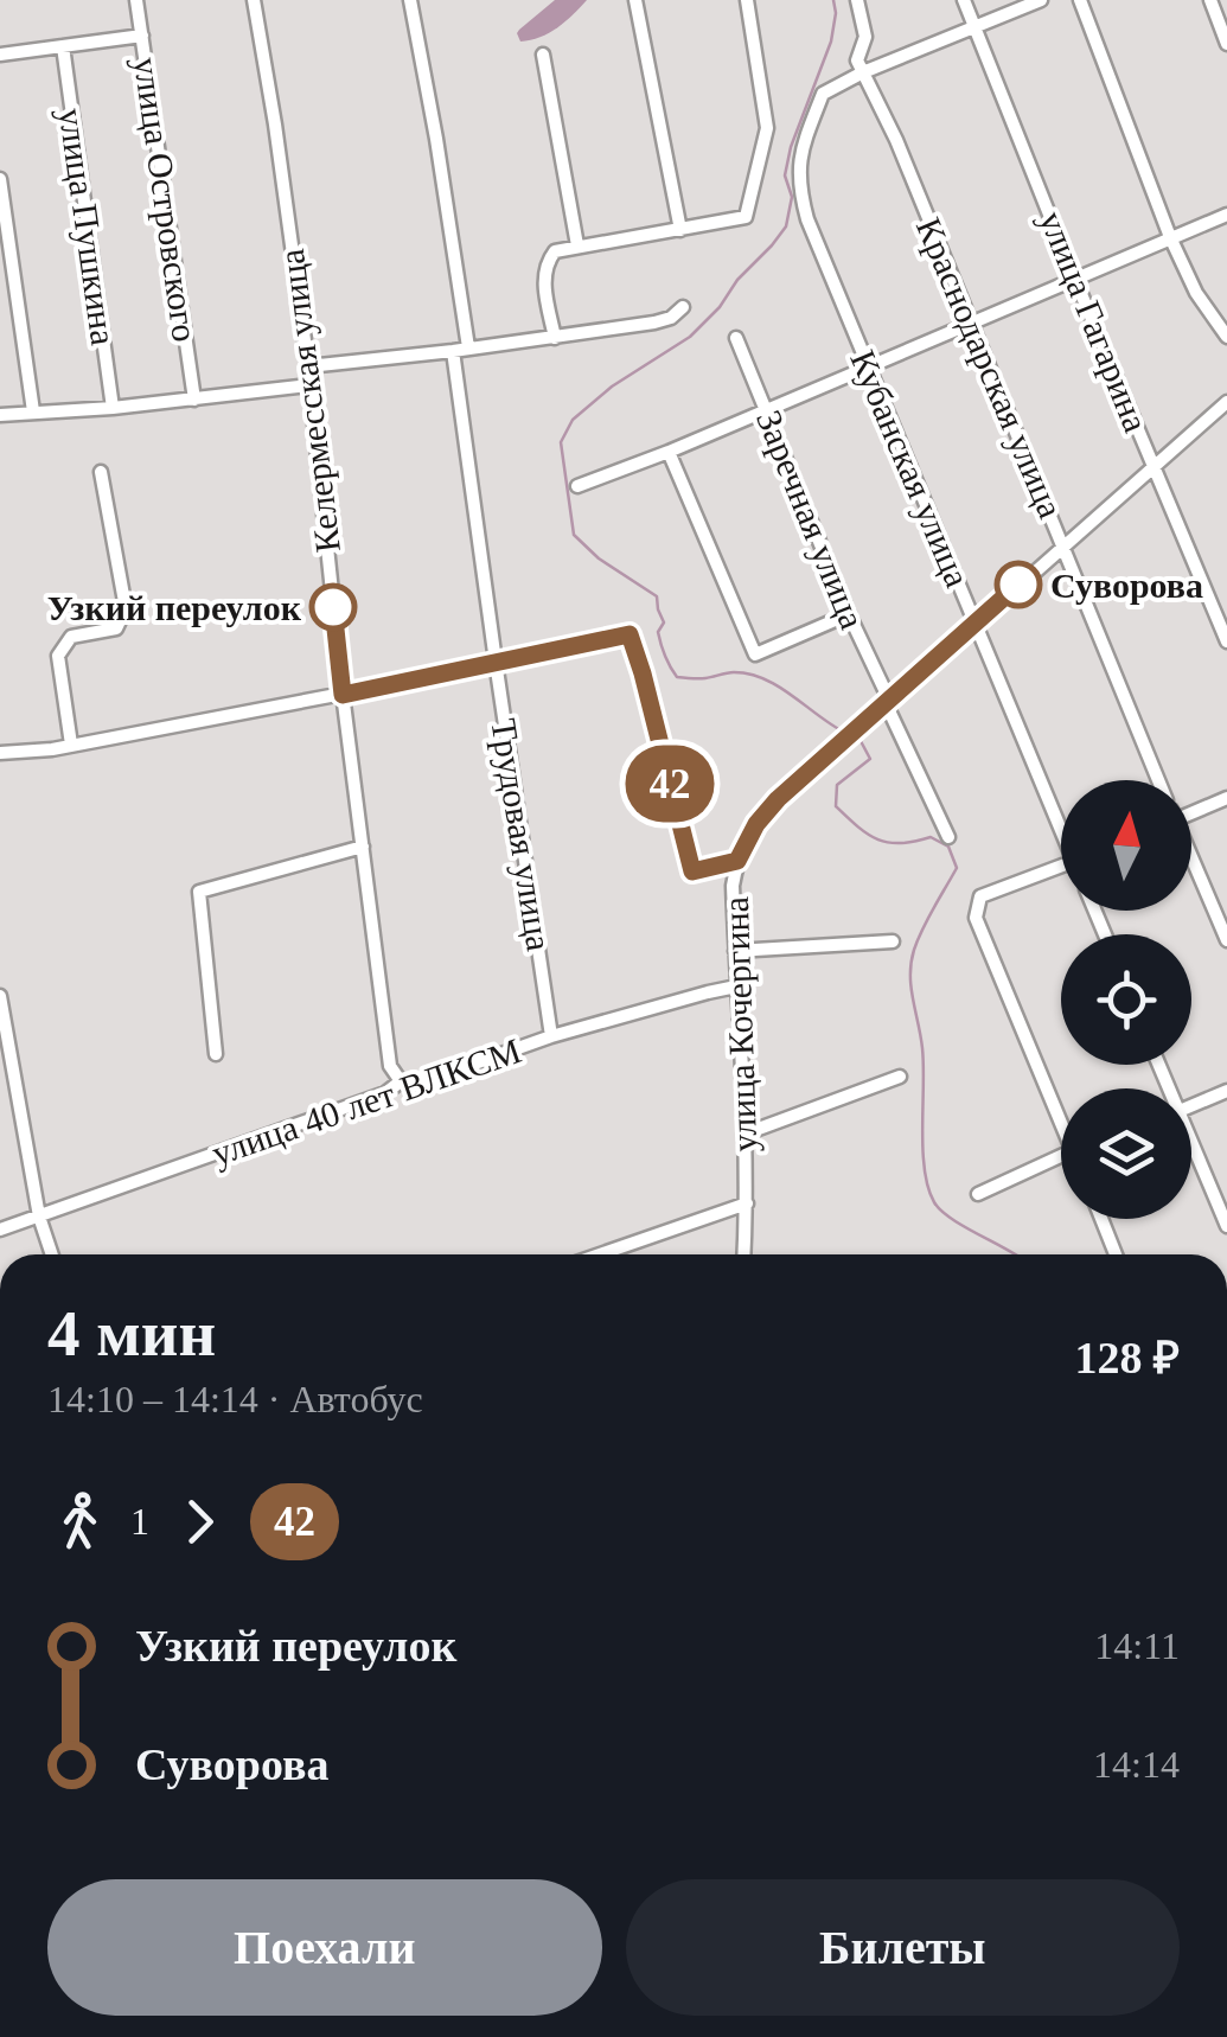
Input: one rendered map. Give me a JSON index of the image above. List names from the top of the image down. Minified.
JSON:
{"streets":{"street":["улица Островского","улица Пушкина","улица Гагарина","Краснодарская улица","Келермесская улица","Кубанская улица","Заречная улица","Трудовая улица","улица Кочергина","улица 40 лет ВЛКСМ"]},"crossings":[["улица Гагарина","Кубанская улица"],["Краснодарская улица","Кубанская улица"],["Келермесская улица","улица 40 лет ВЛКСМ"],["Трудовая улица","улица Кочергина"],["Трудовая улица","улица 40 лет ВЛКСМ"],["улица Кочергина","улица 40 лет ВЛКСМ"]],"places":["Суворова","Узкий переулок"],"lines":["bus line 42"],"north":"top","page":{"on_map":"42","heading":["4 мин","14:10 – 14:14 · Автобус","128 ₽"],"legs":["1","42"],"list":[{"name":"Узкий переулок","value":"14:11"},{"name":"Суворова","value":"14:14"}],"buttons":["Поехали","Билеты"]}}
